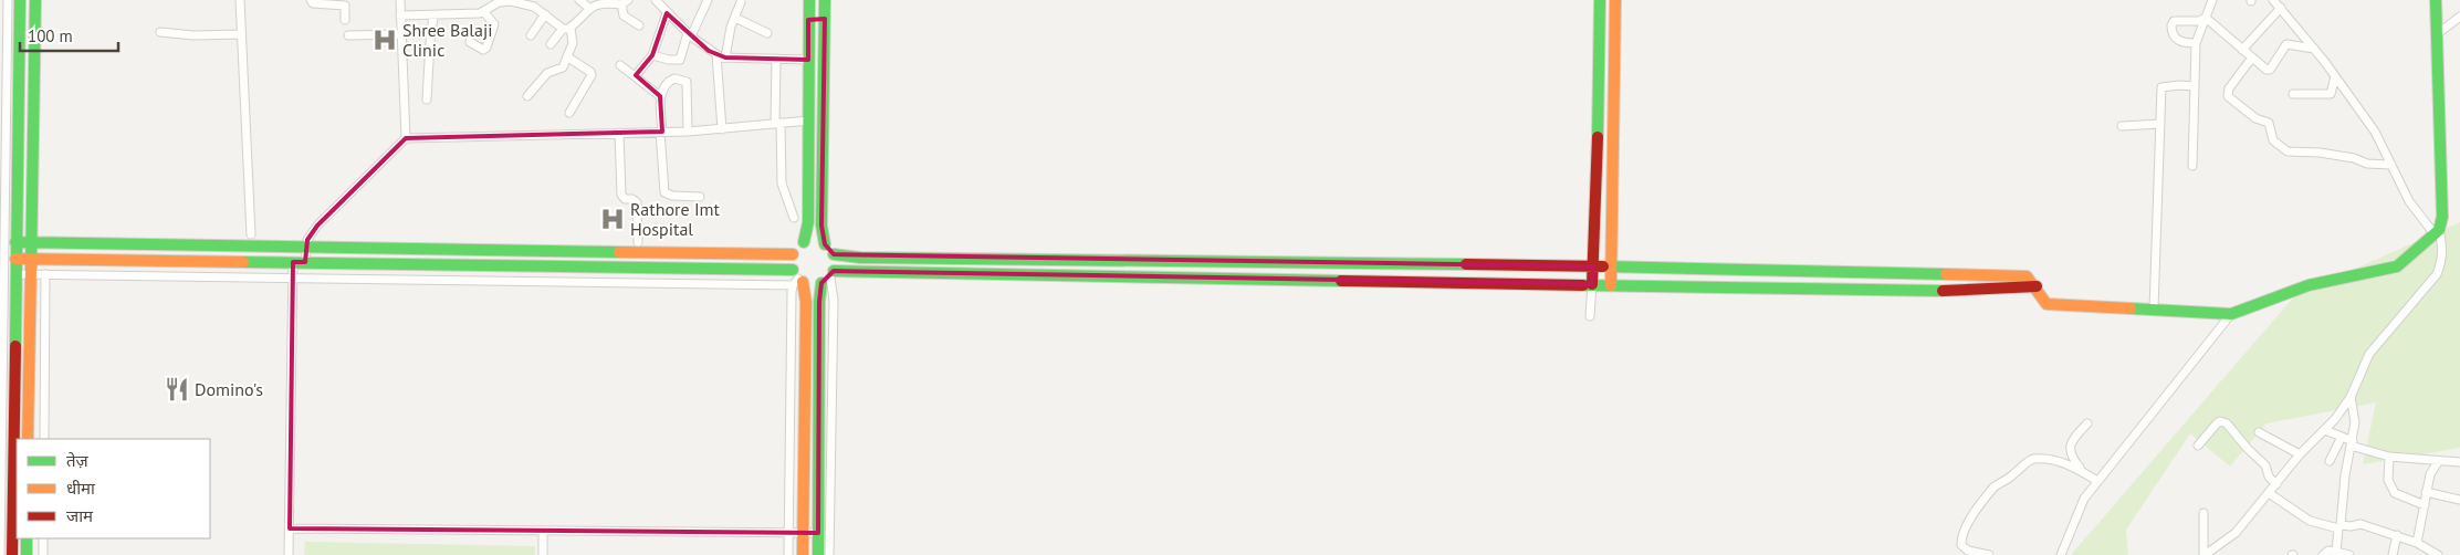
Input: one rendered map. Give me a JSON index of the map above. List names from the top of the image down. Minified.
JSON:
{"places":{"hospital":["Shree Balaji Clinic","Rathore Imt Hospital"],"restaurant":["Domino's"]},"legend":["तेज़","धीमा","जाम"],"scale_bar":"100 m"}
